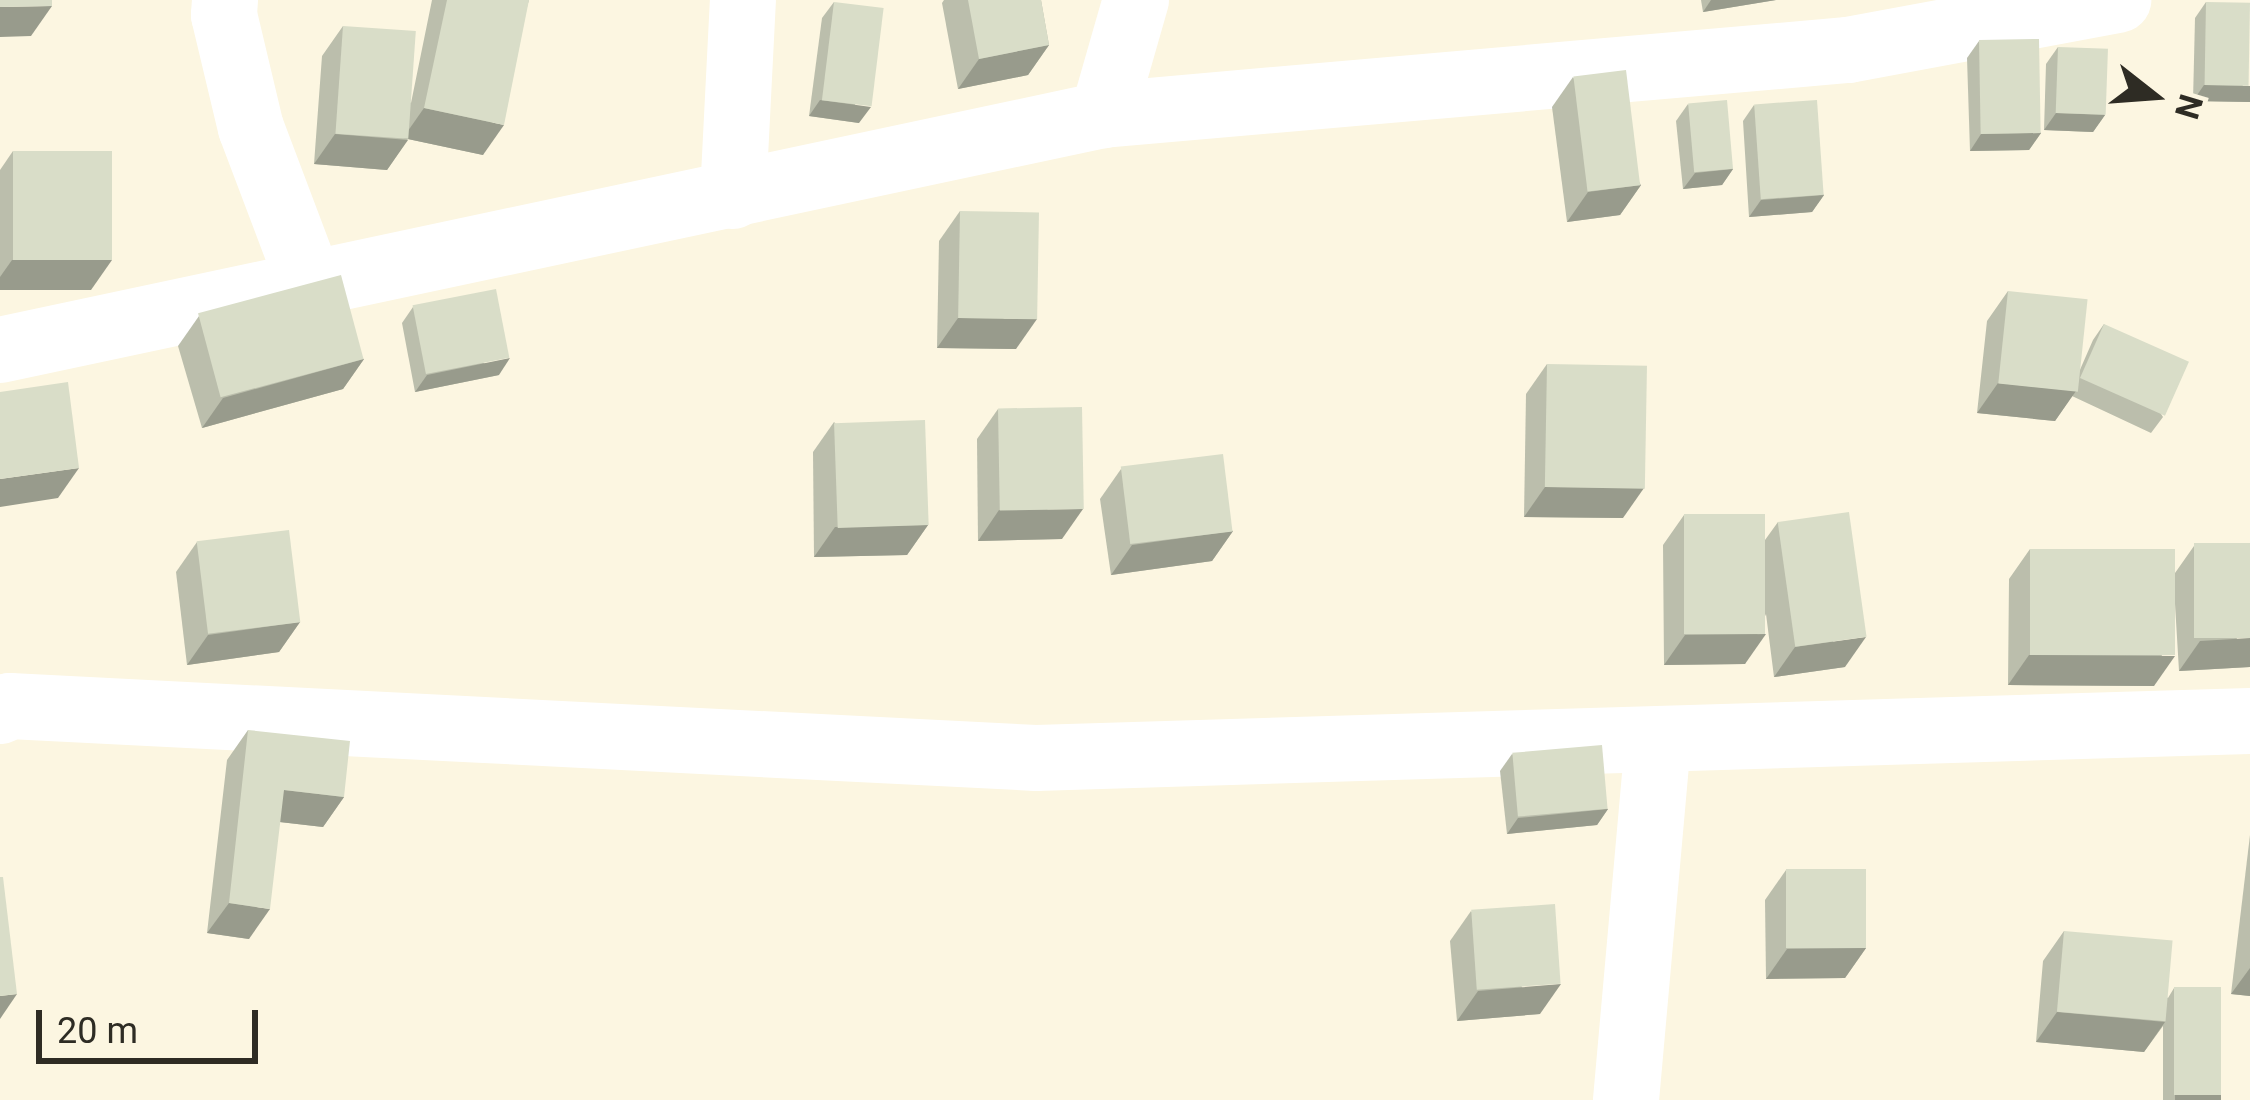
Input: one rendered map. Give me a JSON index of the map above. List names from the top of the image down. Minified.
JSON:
{"scale_bar":"20 m","north":"right"}
